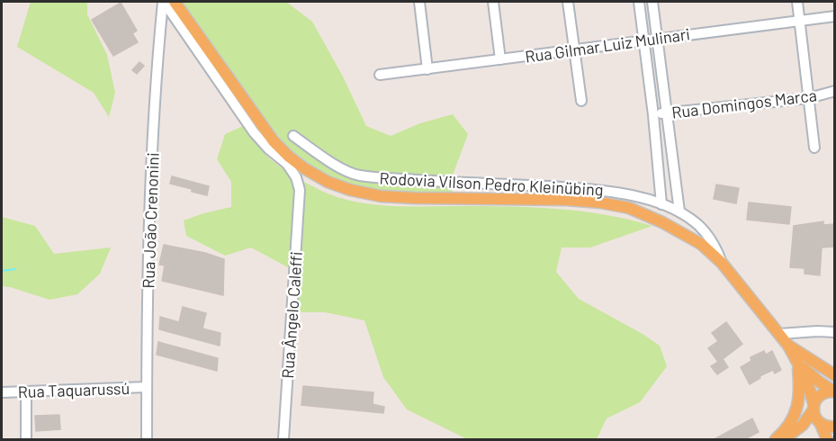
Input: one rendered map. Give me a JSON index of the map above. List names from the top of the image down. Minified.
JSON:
{"streets":{"main road":["Rodovia Vilson Pedro Kleinübing"],"street":["Rua Gilmar Luiz Mulinari","Rua Domingos Marca","Rua João Crenonini","Rua Ângelo Caleffi","Rua Taquarussú"]},"crossings":[["Rua João Crenonini","Rua Ângelo Caleffi"],["Rua João Crenonini","Rua Taquarussú"]]}
